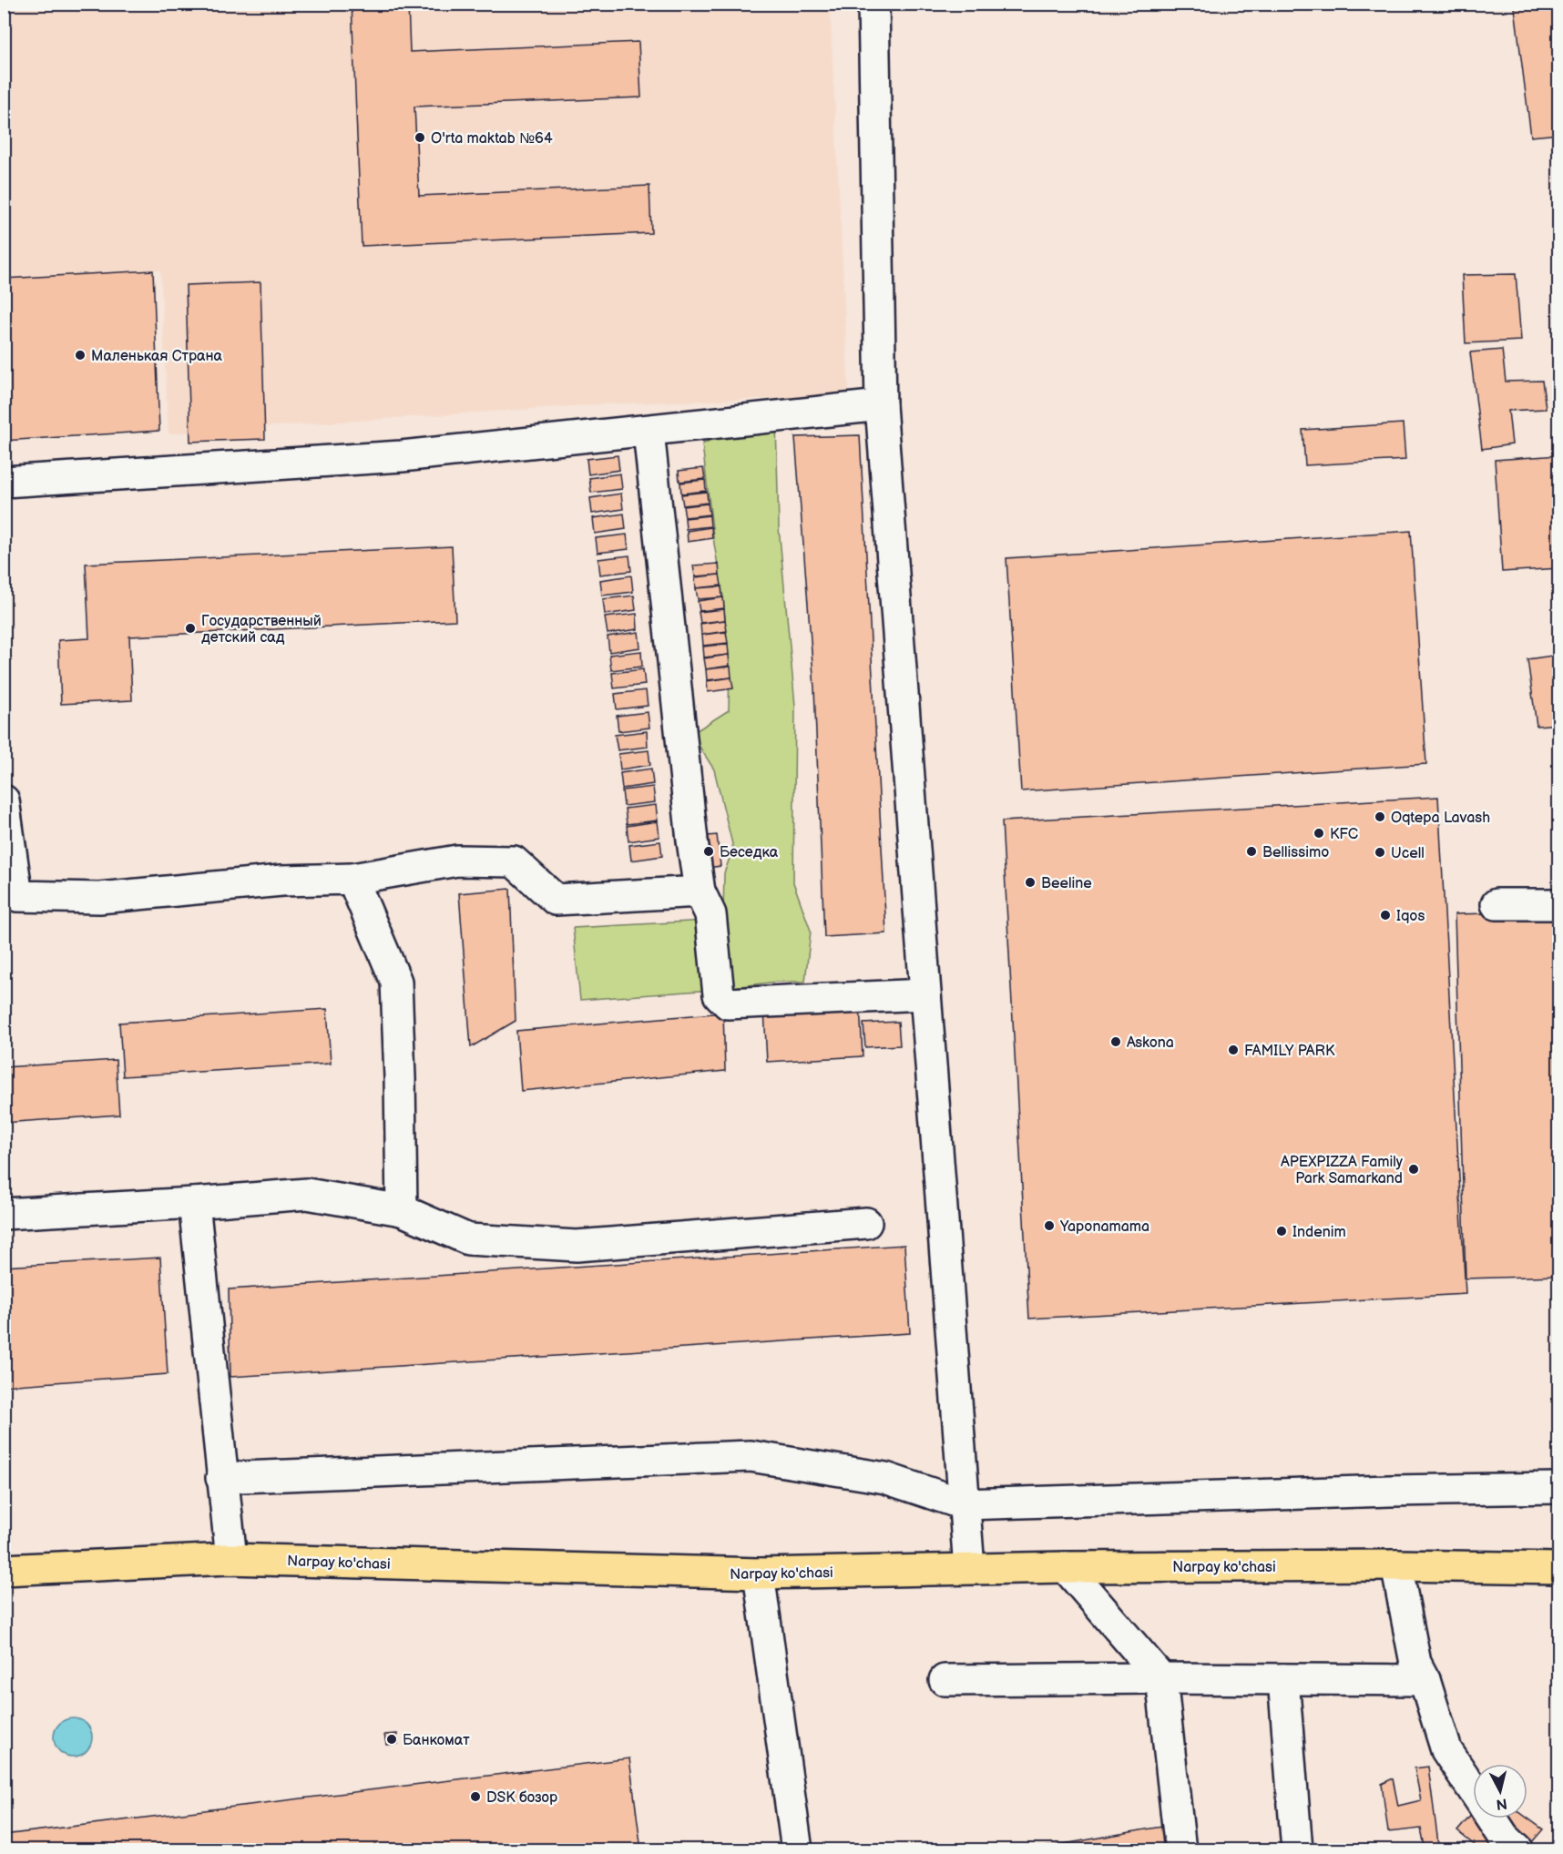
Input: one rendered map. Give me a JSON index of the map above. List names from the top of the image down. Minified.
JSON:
{"streets":{"main road":["Narpay ko'chasi"]},"places":["O'rta maktab №64","Маленькая Страна","Государственный детский сад","Oqtepa Lavash","KFC","Беседка","Bellissimo","Ucell","Beeline","Iqos","Askona","FAMILY PARK","APEXPIZZA Family Park Samarkand","Yaponamama","Indenim","Банкомат","DSK бозор"],"north":"bottom"}
